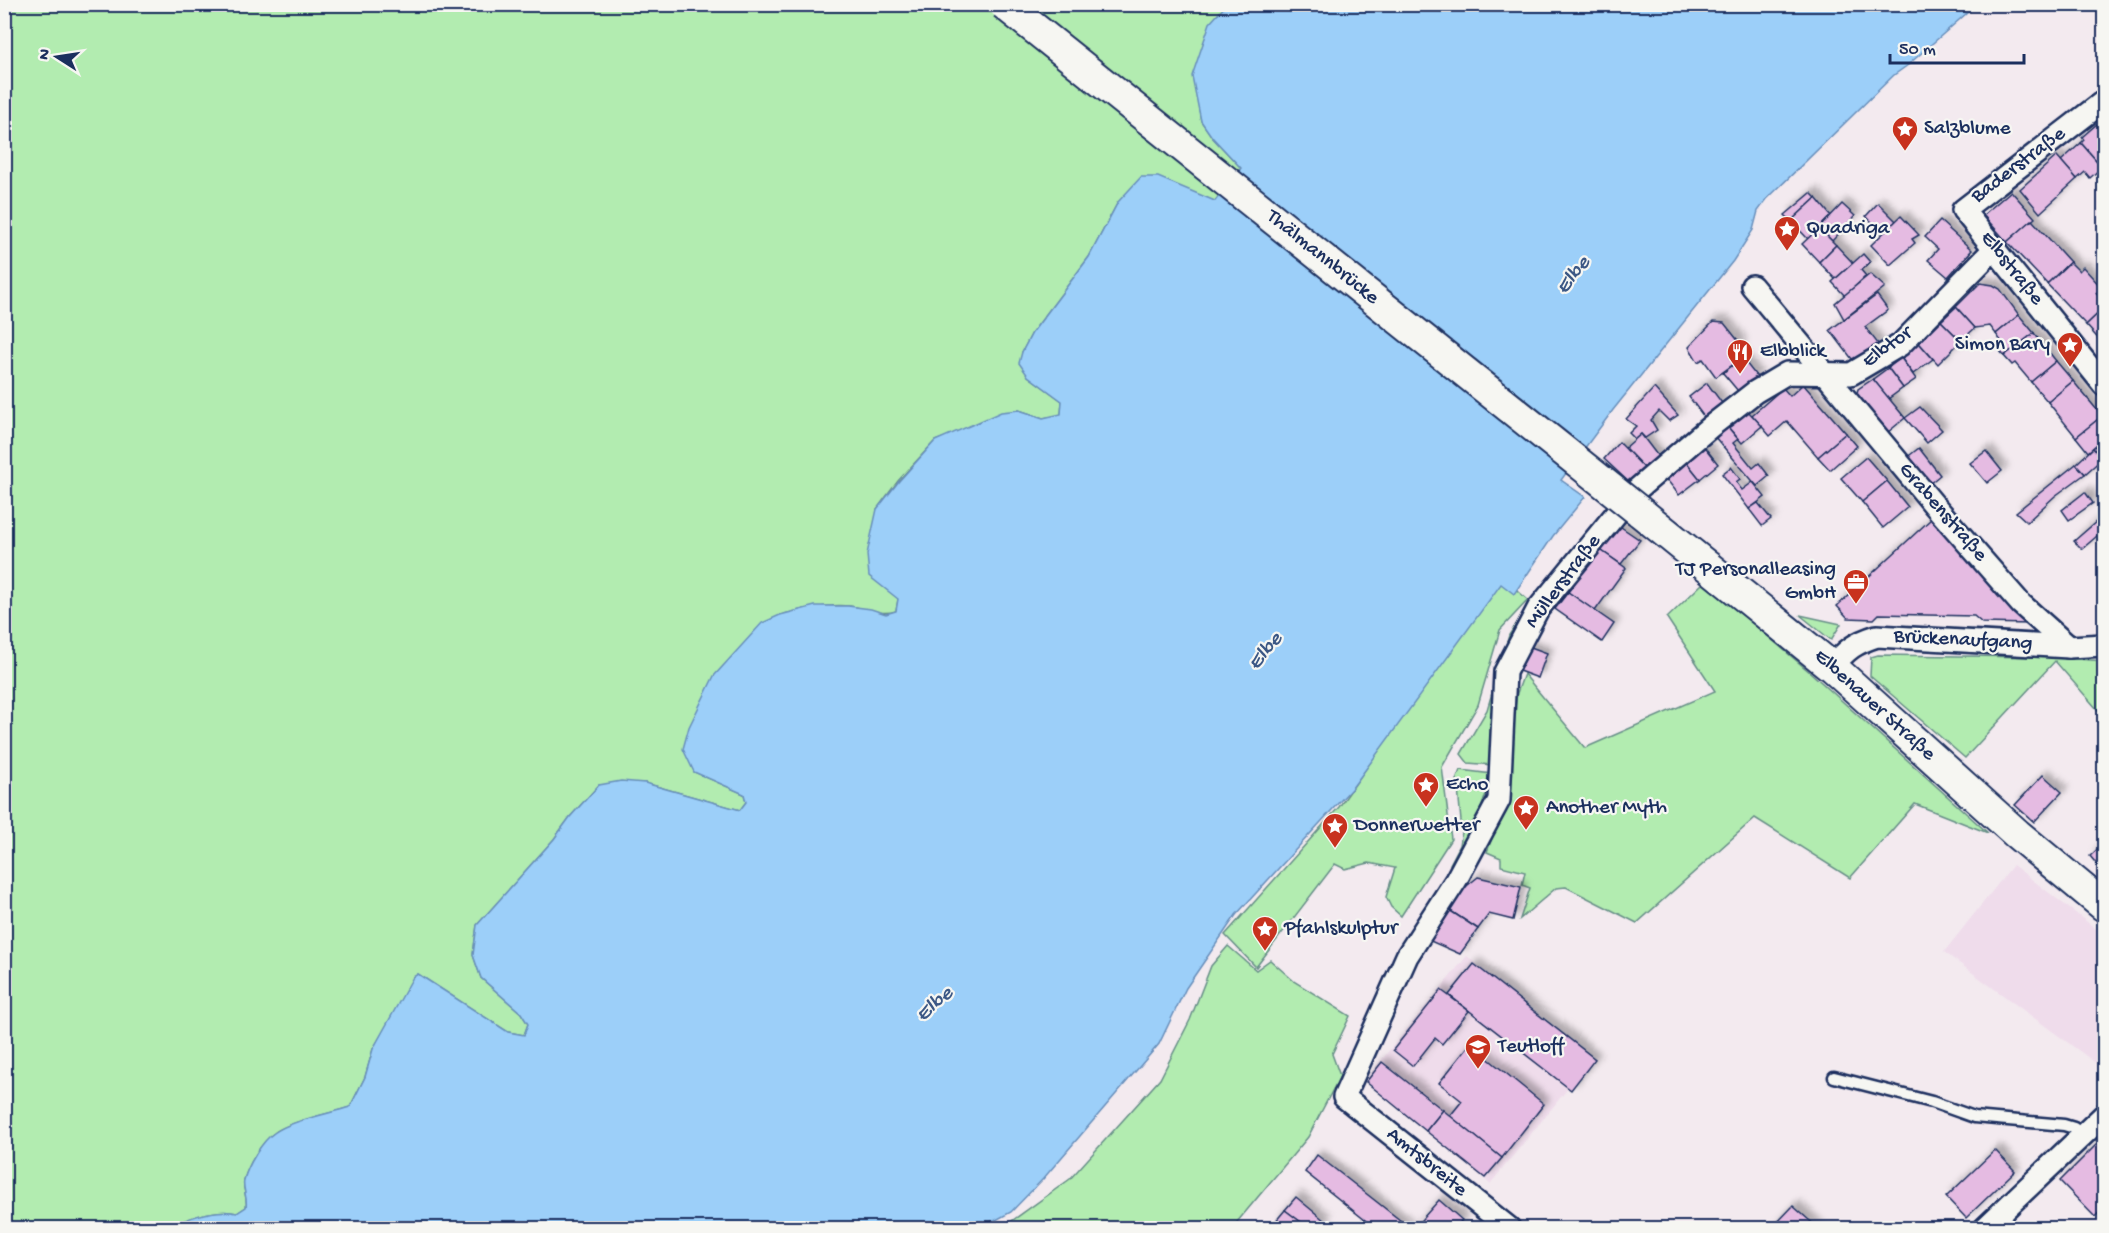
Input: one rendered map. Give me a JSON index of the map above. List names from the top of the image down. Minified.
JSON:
{"streets":{"street":["Baderstraße","Thälmannbrücke","Elbstraße","Elbtor","Grabenstraße","Müllerstraße","Brückenaufgang","Elbenauer Straße","Amtsbreite"]},"crossings":[["Baderstraße","Elbstraße"],["Thälmannbrücke","Elbenauer Straße"],["Elbstraße","Elbtor"],["Elbtor","Grabenstraße"],["Elbtor","Müllerstraße"],["Grabenstraße","Müllerstraße"],["Grabenstraße","Brückenaufgang"],["Müllerstraße","Amtsbreite"],["Brückenaufgang","Elbenauer Straße"]],"water":["Elbe"],"places":{"place":["Salzblume","Quadriga","Simon Bary","Echo","Another Myth","Donnerwetter","Pfahlskulptur"],"restaurant":["Elbblick"],"office":["TJ Personalleasing GmbH"],"school or university":["Teutloff"]},"scale_bar":"50 m","north":"left"}
